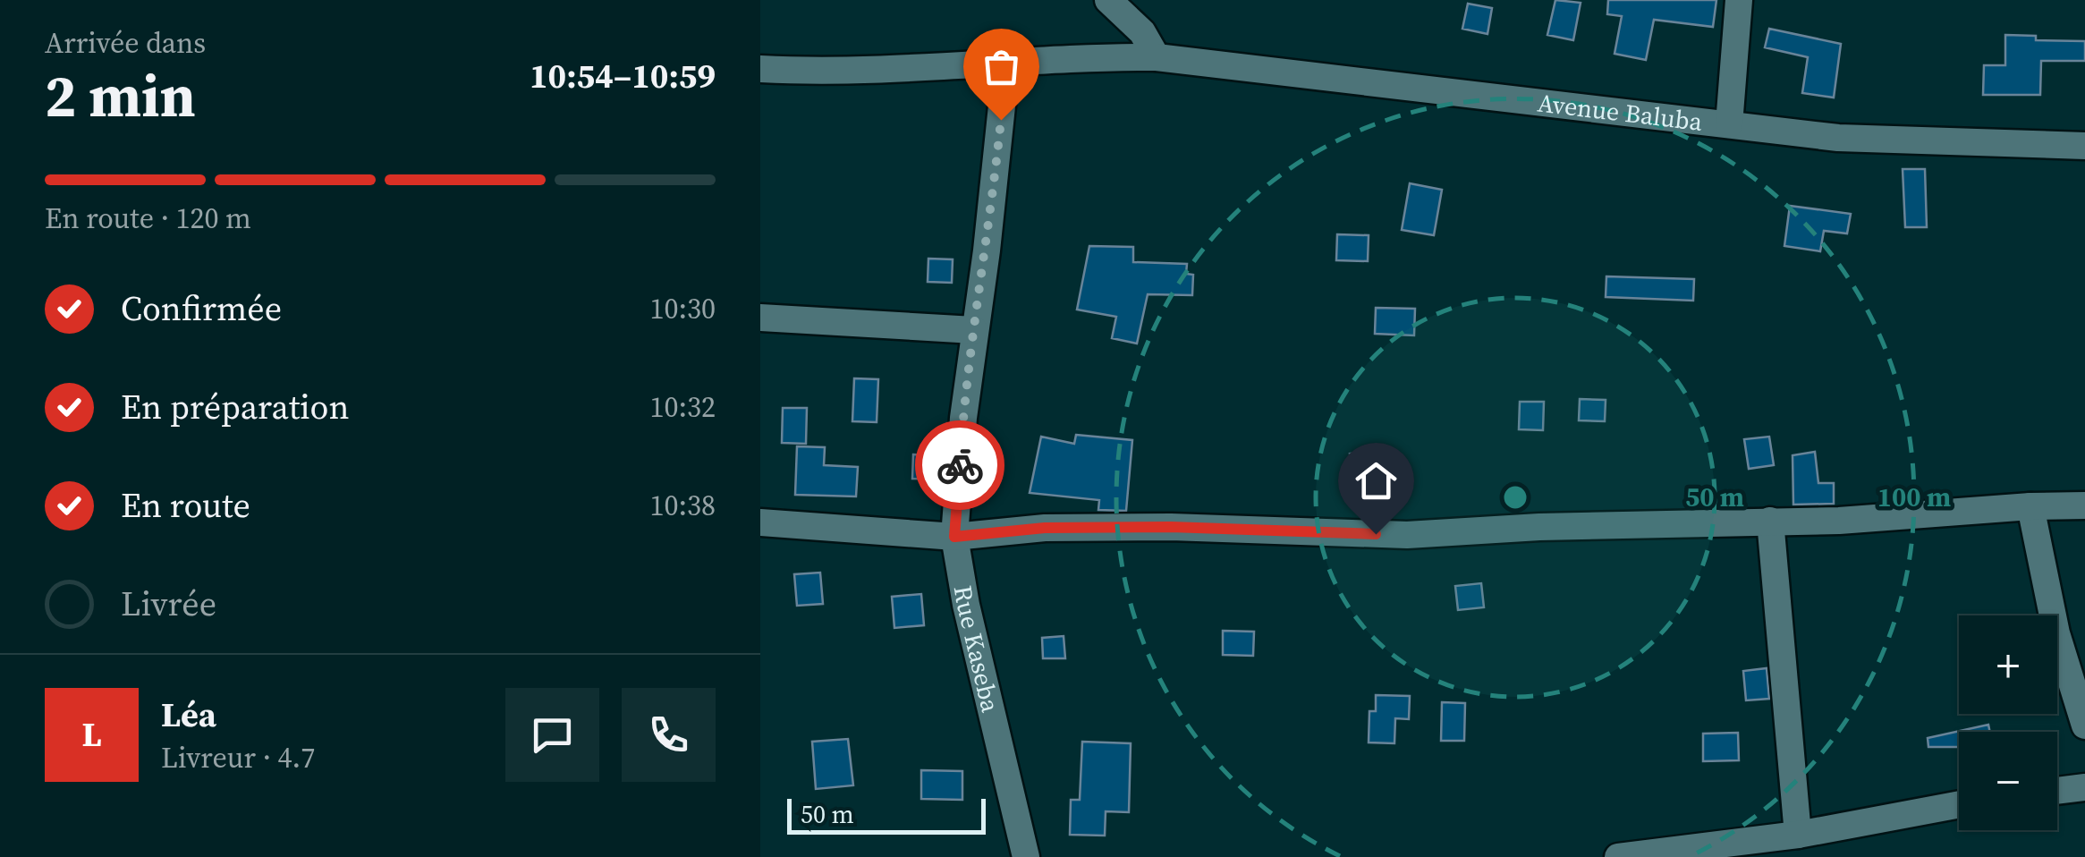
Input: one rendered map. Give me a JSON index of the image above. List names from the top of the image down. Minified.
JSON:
{"streets":{"street":["Avenue Baluba","Rue Kaseba"]},"crossings":[["Avenue Baluba","Rue Kaseba"]],"scale_bar":"50 m","page":{"heading":["2 min","Arrivée dans","10:54–10:59"],"panel":["Léa","Livreur · 4.7"],"bar":"En route · 120 m","list":[["Confirmée","10:30"],["En préparation","10:32"],["En route","10:38"],"Livrée"],"map_buttons":["+","−"],"round":"L","scale":"50 m"},"rings":["50 m","100 m"]}
